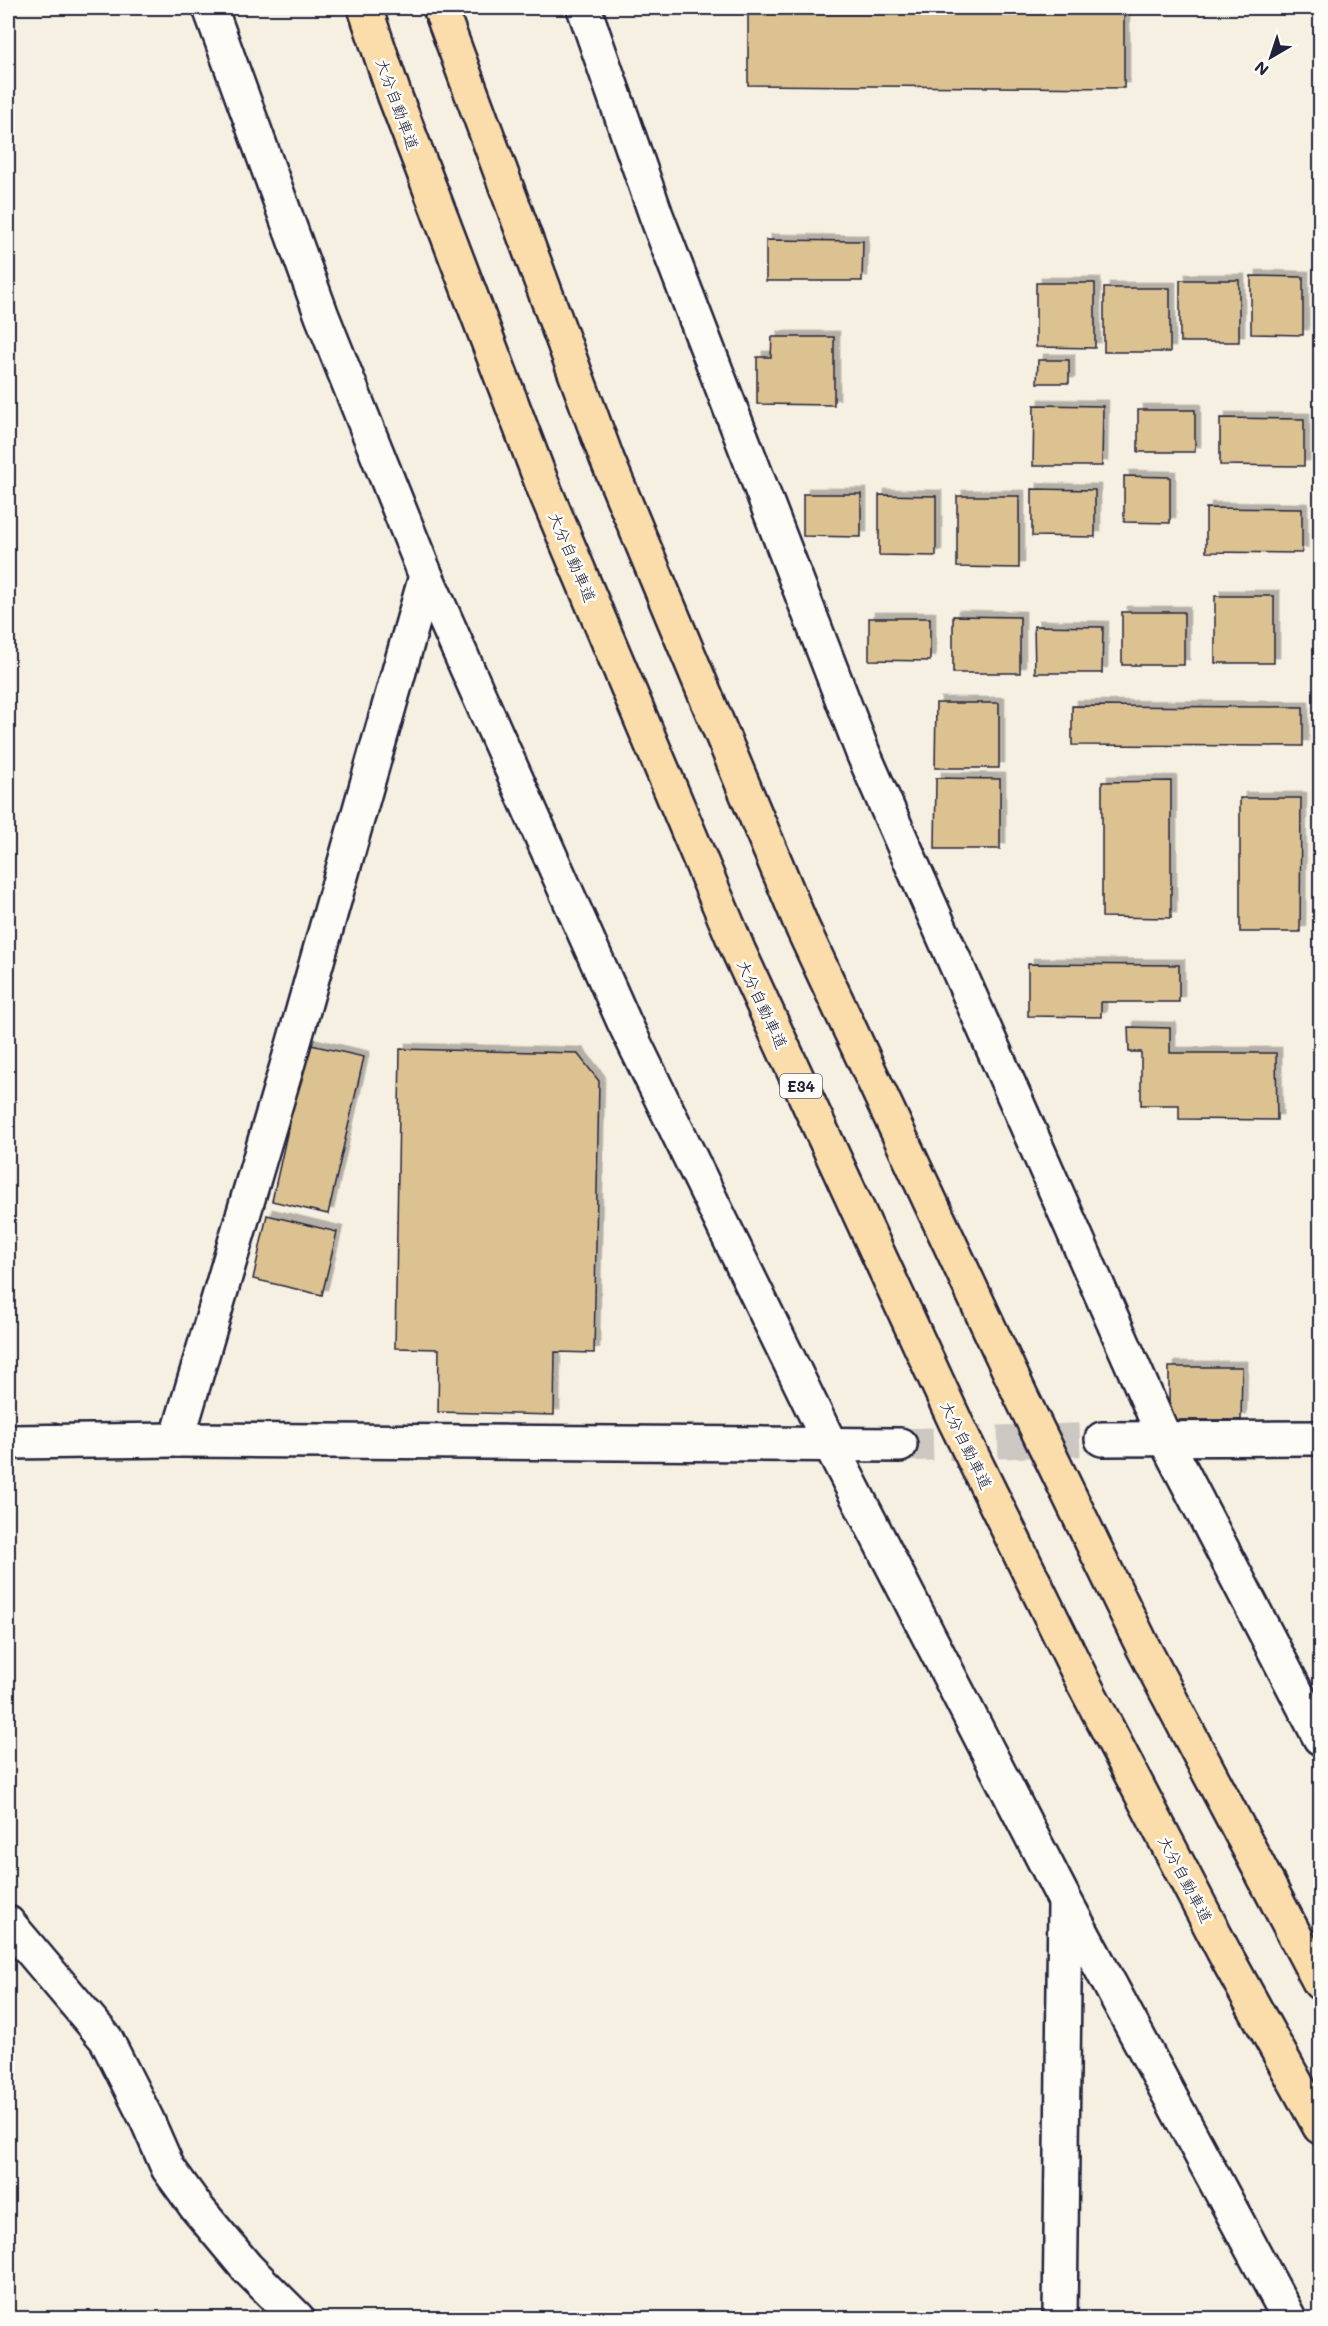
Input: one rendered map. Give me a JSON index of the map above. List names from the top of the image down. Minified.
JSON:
{"streets":{"highway":["大分自動車道","E34"]},"north":"bottom left"}
